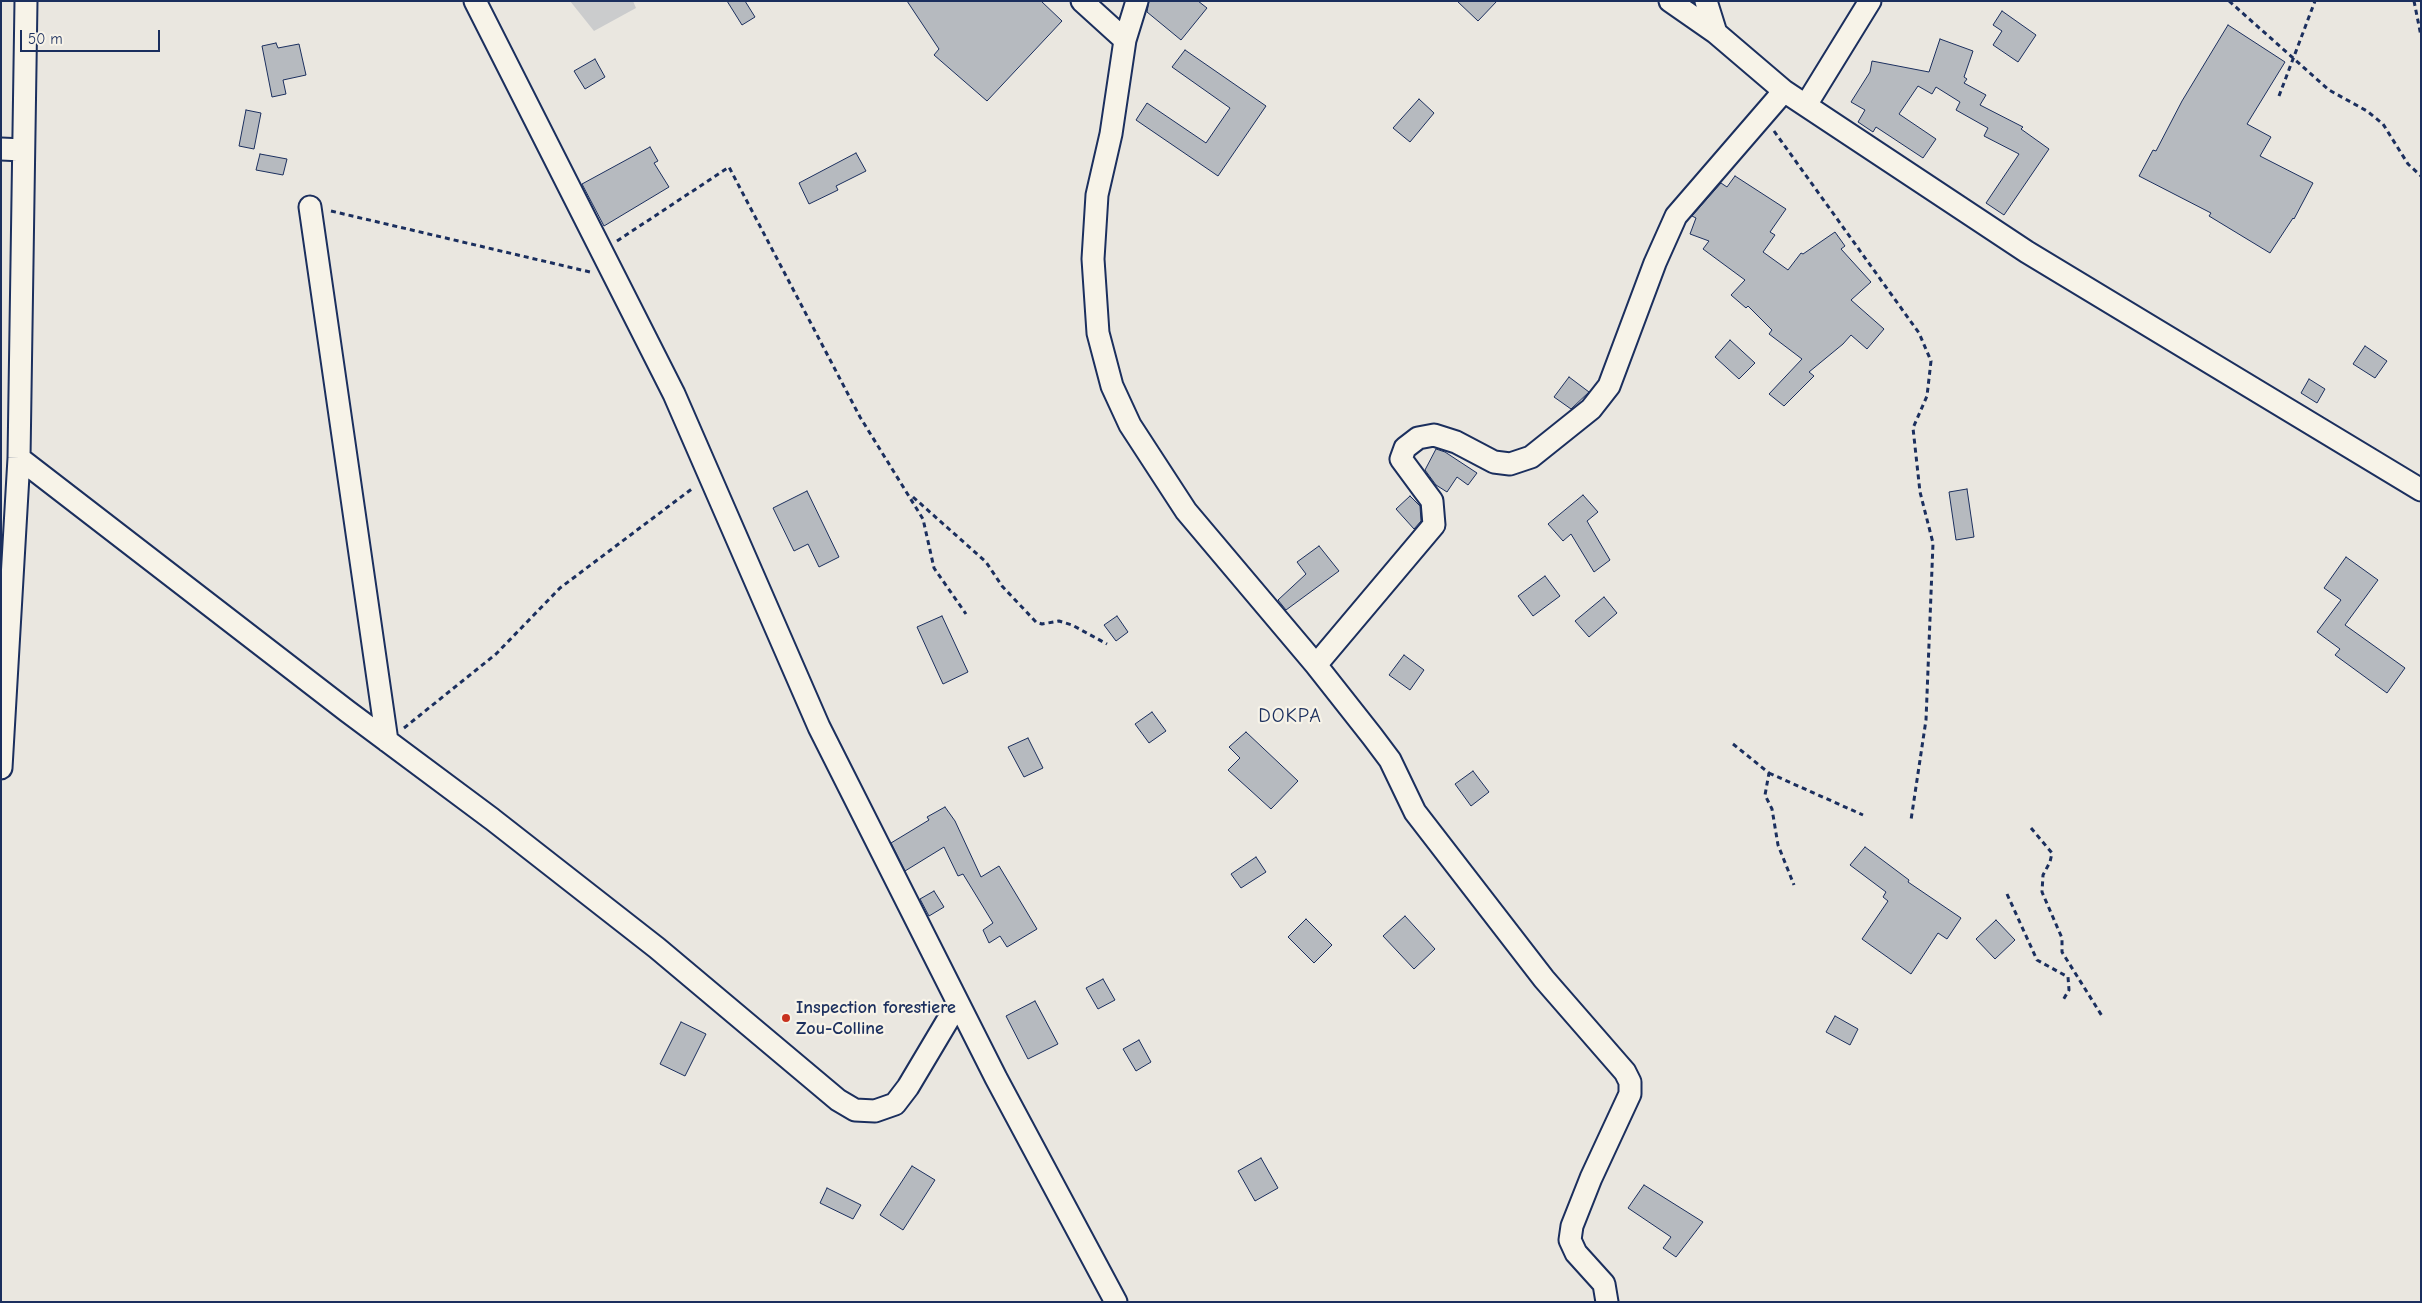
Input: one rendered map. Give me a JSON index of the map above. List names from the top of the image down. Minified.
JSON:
{"districts":["DOKPA"],"places":["Inspection forestiere Zou-Colline"],"scale_bar":"50 m"}
